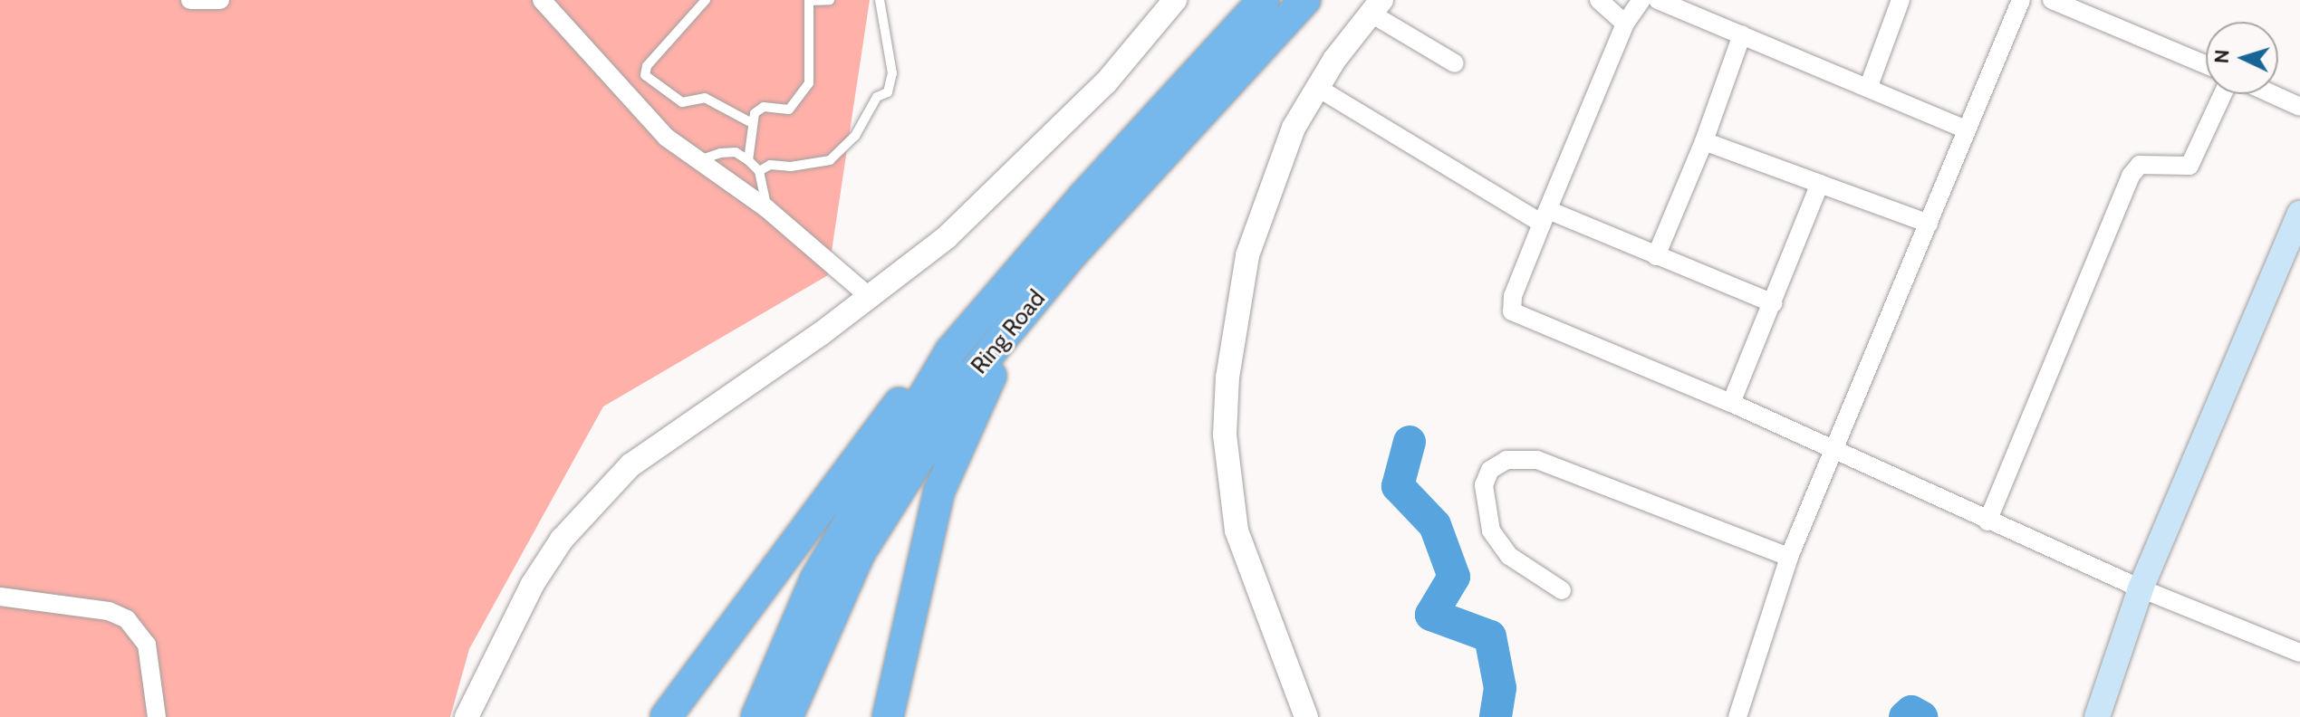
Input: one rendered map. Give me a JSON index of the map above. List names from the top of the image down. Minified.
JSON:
{"streets":{"highway":["Ring Road"]},"north":"left"}
